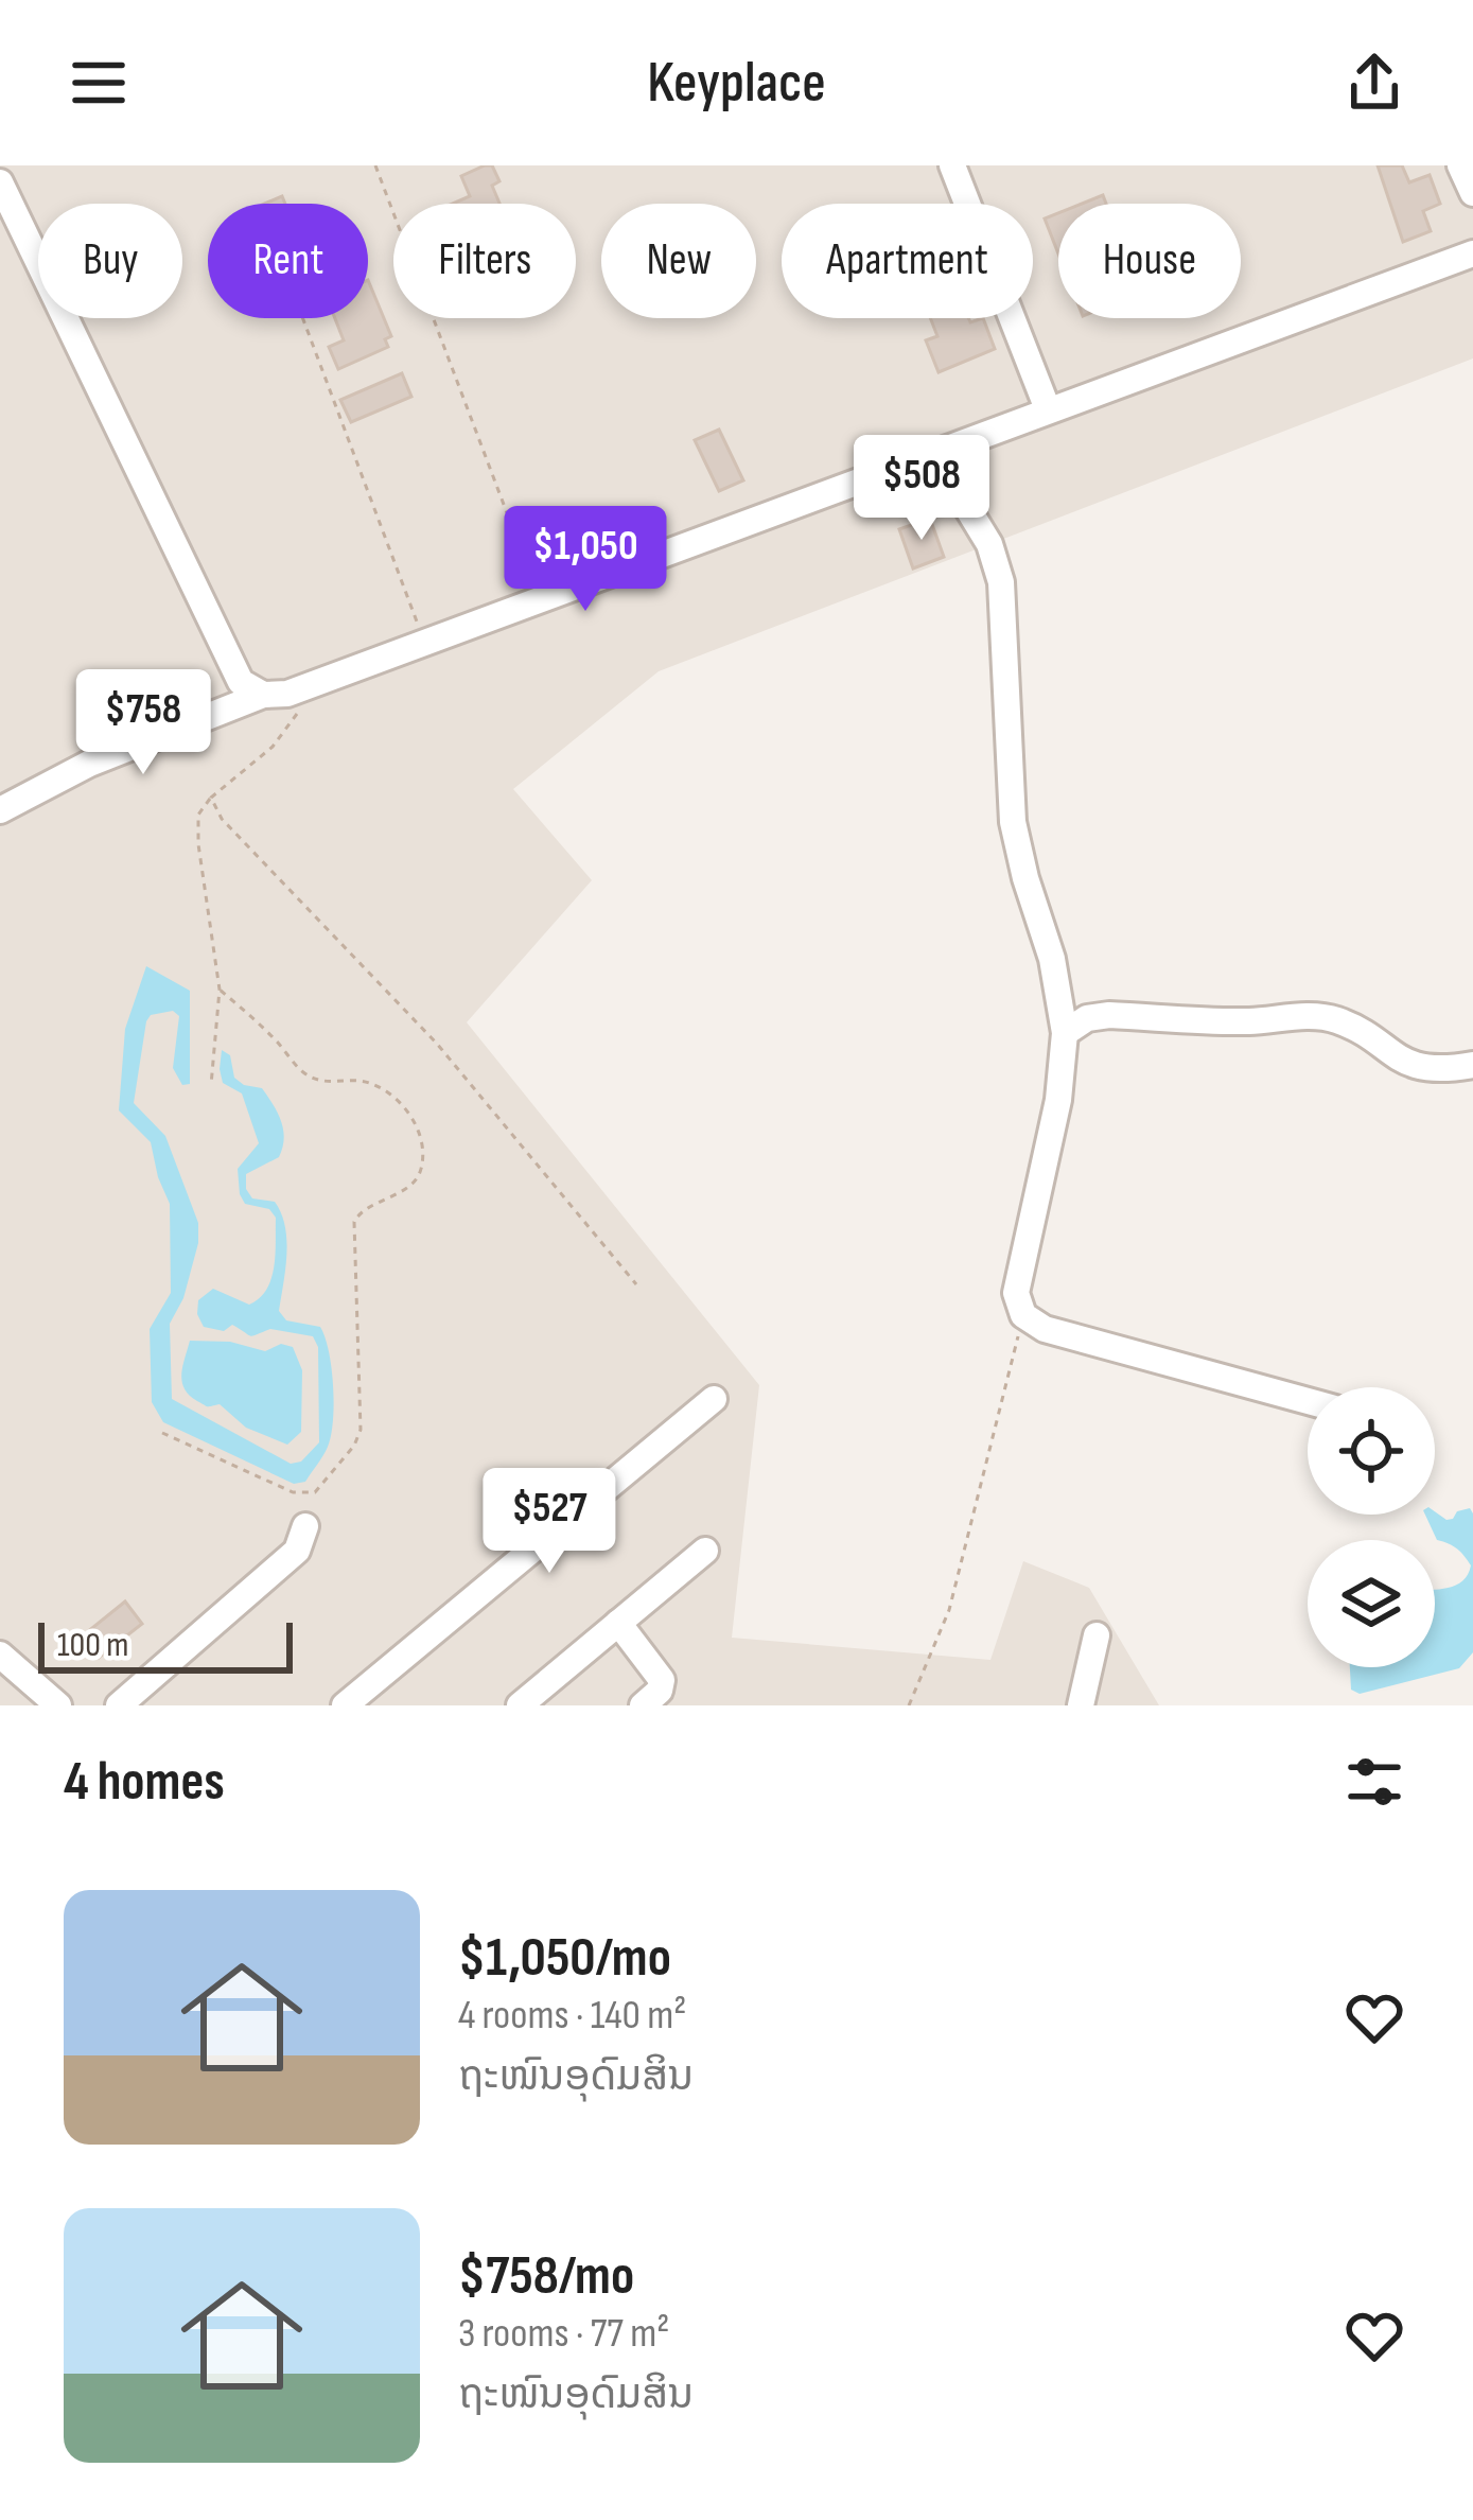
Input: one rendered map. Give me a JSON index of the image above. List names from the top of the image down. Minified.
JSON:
{"scale_bar":"100 m","page":{"header":"Keyplace","chip":["Buy","Rent","Filters","New","Apartment","House"],"price":["$508","$1,050","$758","$527"],"scale":"100 m","heading":"4 homes","list":[{"name":"$1,050/mo","note":"4 rooms · 140 m² · ຖະໜົນອຸດົມສິນ"},{"name":"$758/mo","note":"3 rooms · 77 m² · ຖະໜົນອຸດົມສິນ"}]}}
